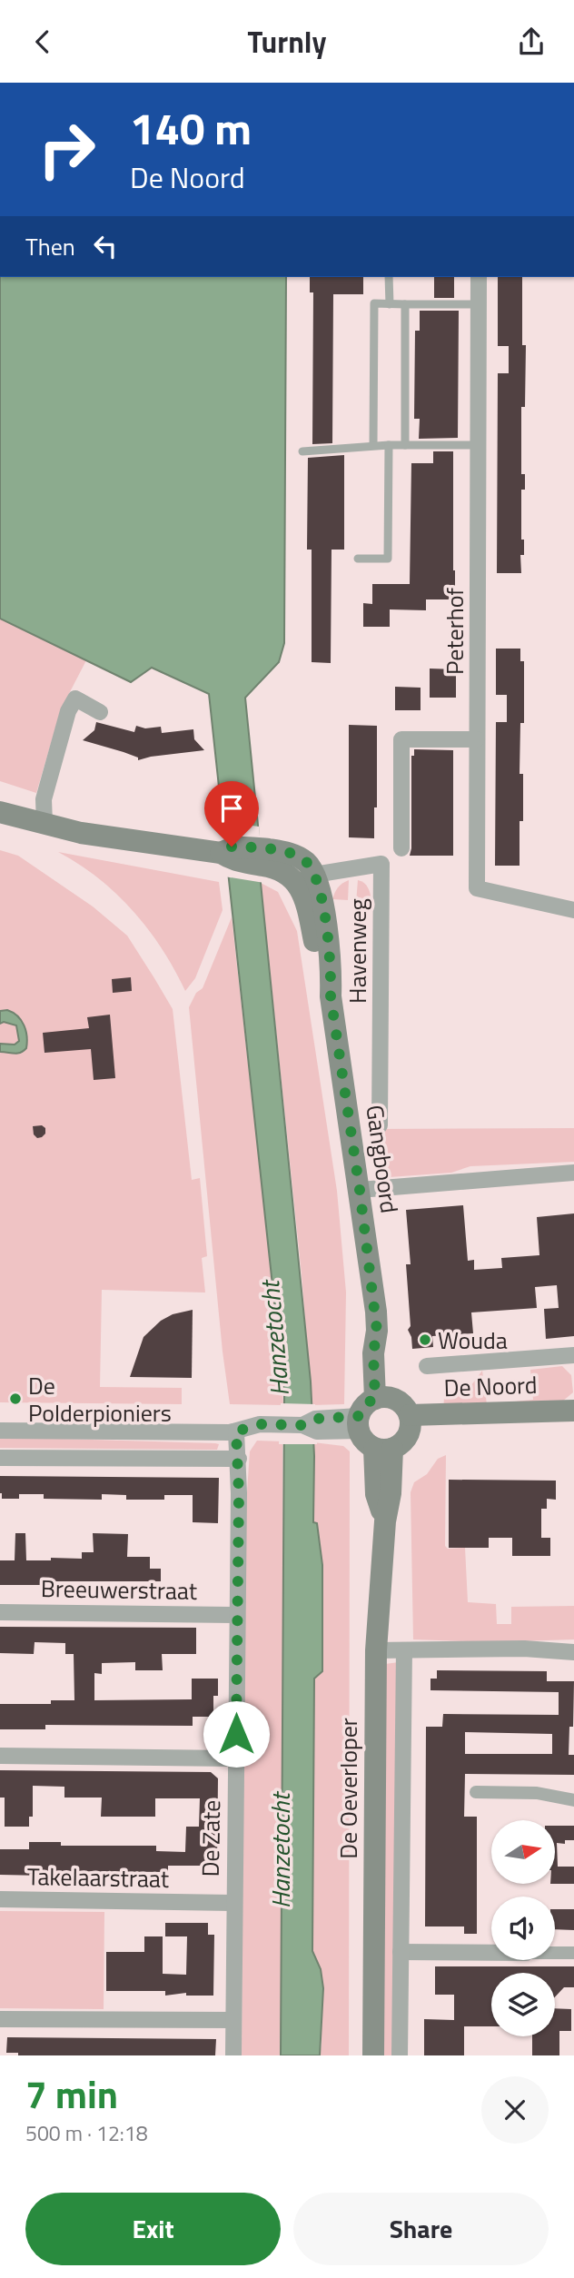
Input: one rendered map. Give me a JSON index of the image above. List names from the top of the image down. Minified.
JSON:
{"streets":{"main road":["Gangboord","De Noord","De Oeverloper"],"street":["Peterhof","Havenweg","Breeuwerstraat","De Zate","Takelaarstraat"]},"crossings":[["Havenweg","Gangboord"],["Gangboord","De Noord"],["Gangboord","De Oeverloper"],["De Noord","De Oeverloper"],["Breeuwerstraat","De Zate"],["De Zate","Takelaarstraat"]],"water":["Hanzetocht"],"places":["Wouda","De Polderpioniers"],"north":"right","page":{"header":"Turnly","turn":["140 m","De Noord"],"then":"Then","heading":["7 min","500 m · 12:18"],"buttons":["Exit","Share"]}}
